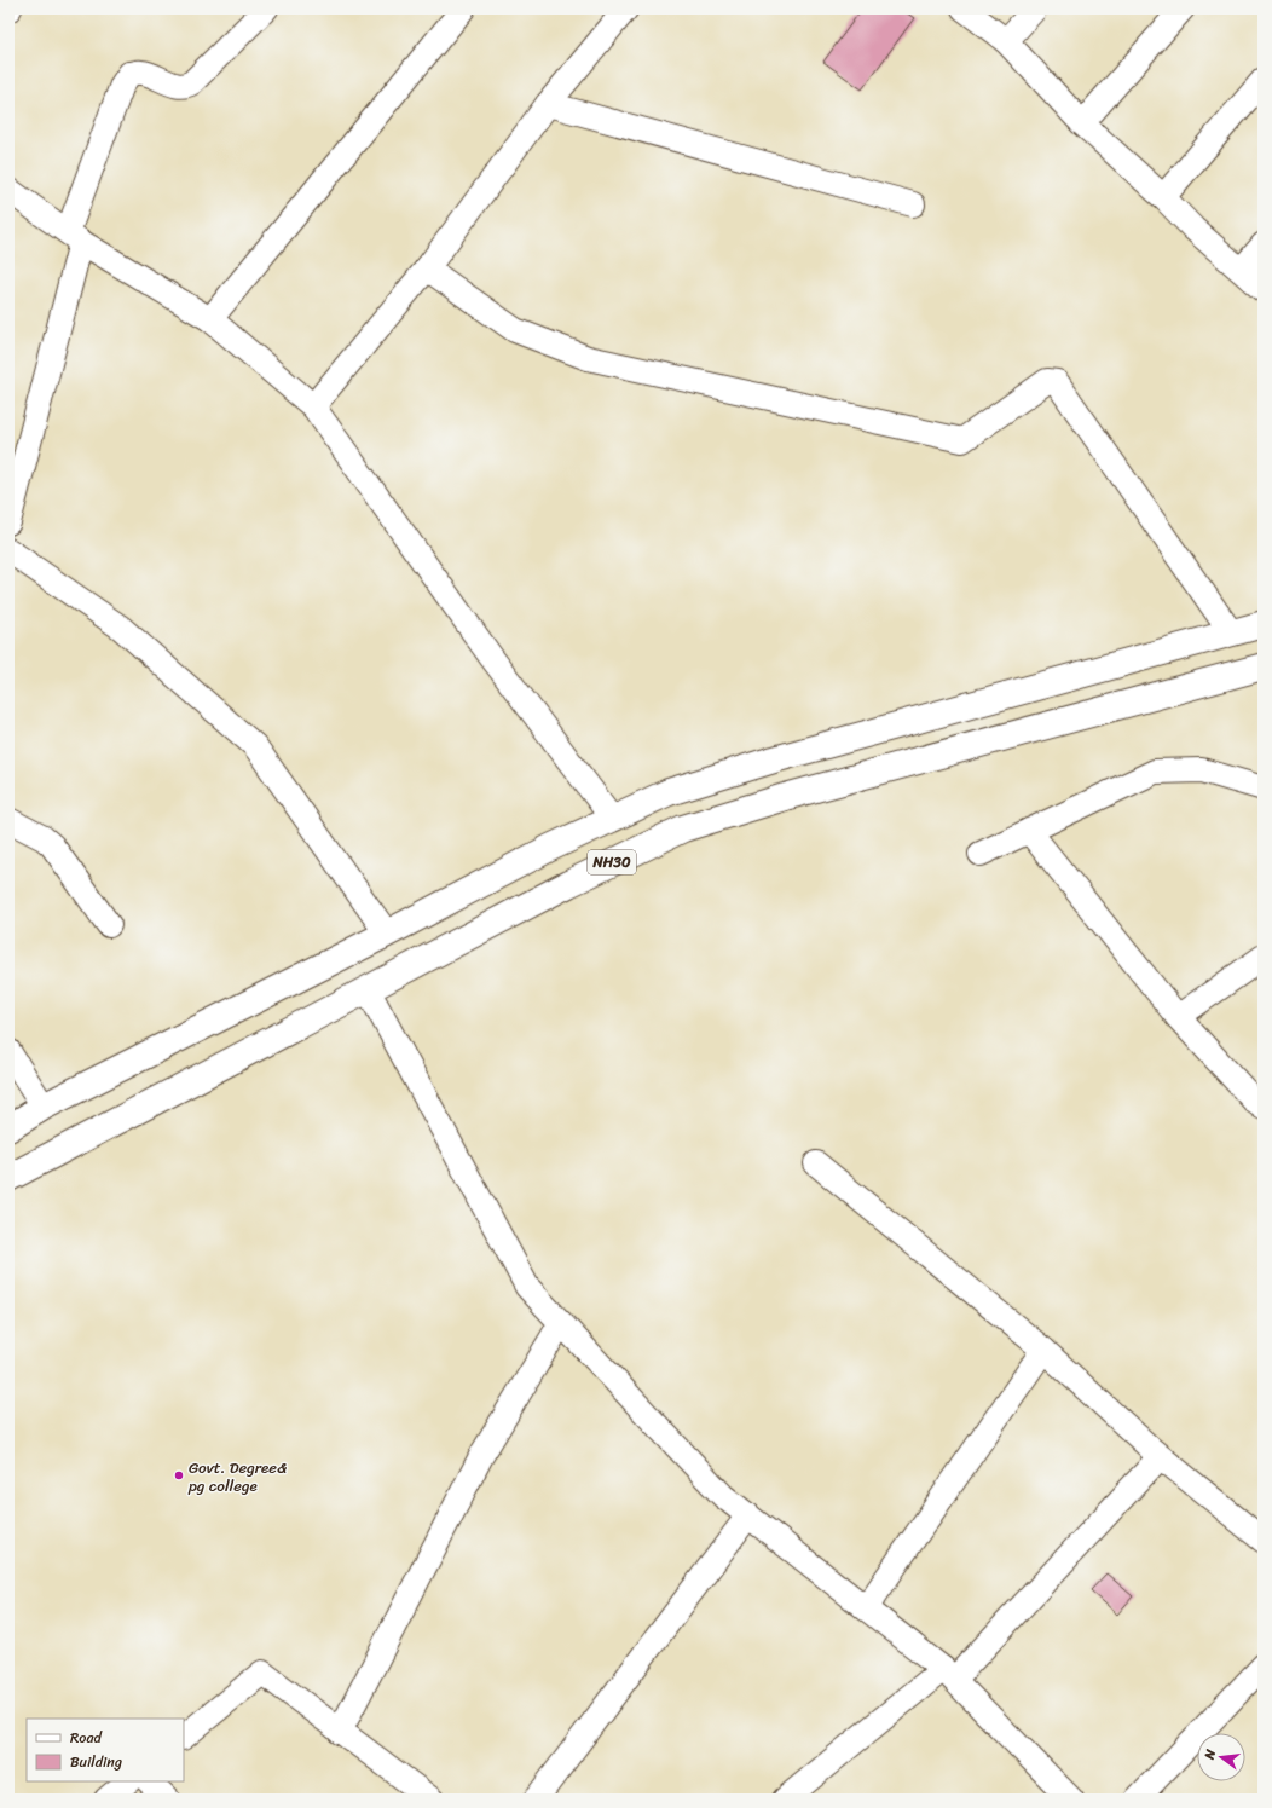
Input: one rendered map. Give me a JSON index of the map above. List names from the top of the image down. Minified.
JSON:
{"streets":{"highway":["NH30"]},"places":["Govt. Degree& pg college"],"legend":["Road","Building"],"north":"left"}
